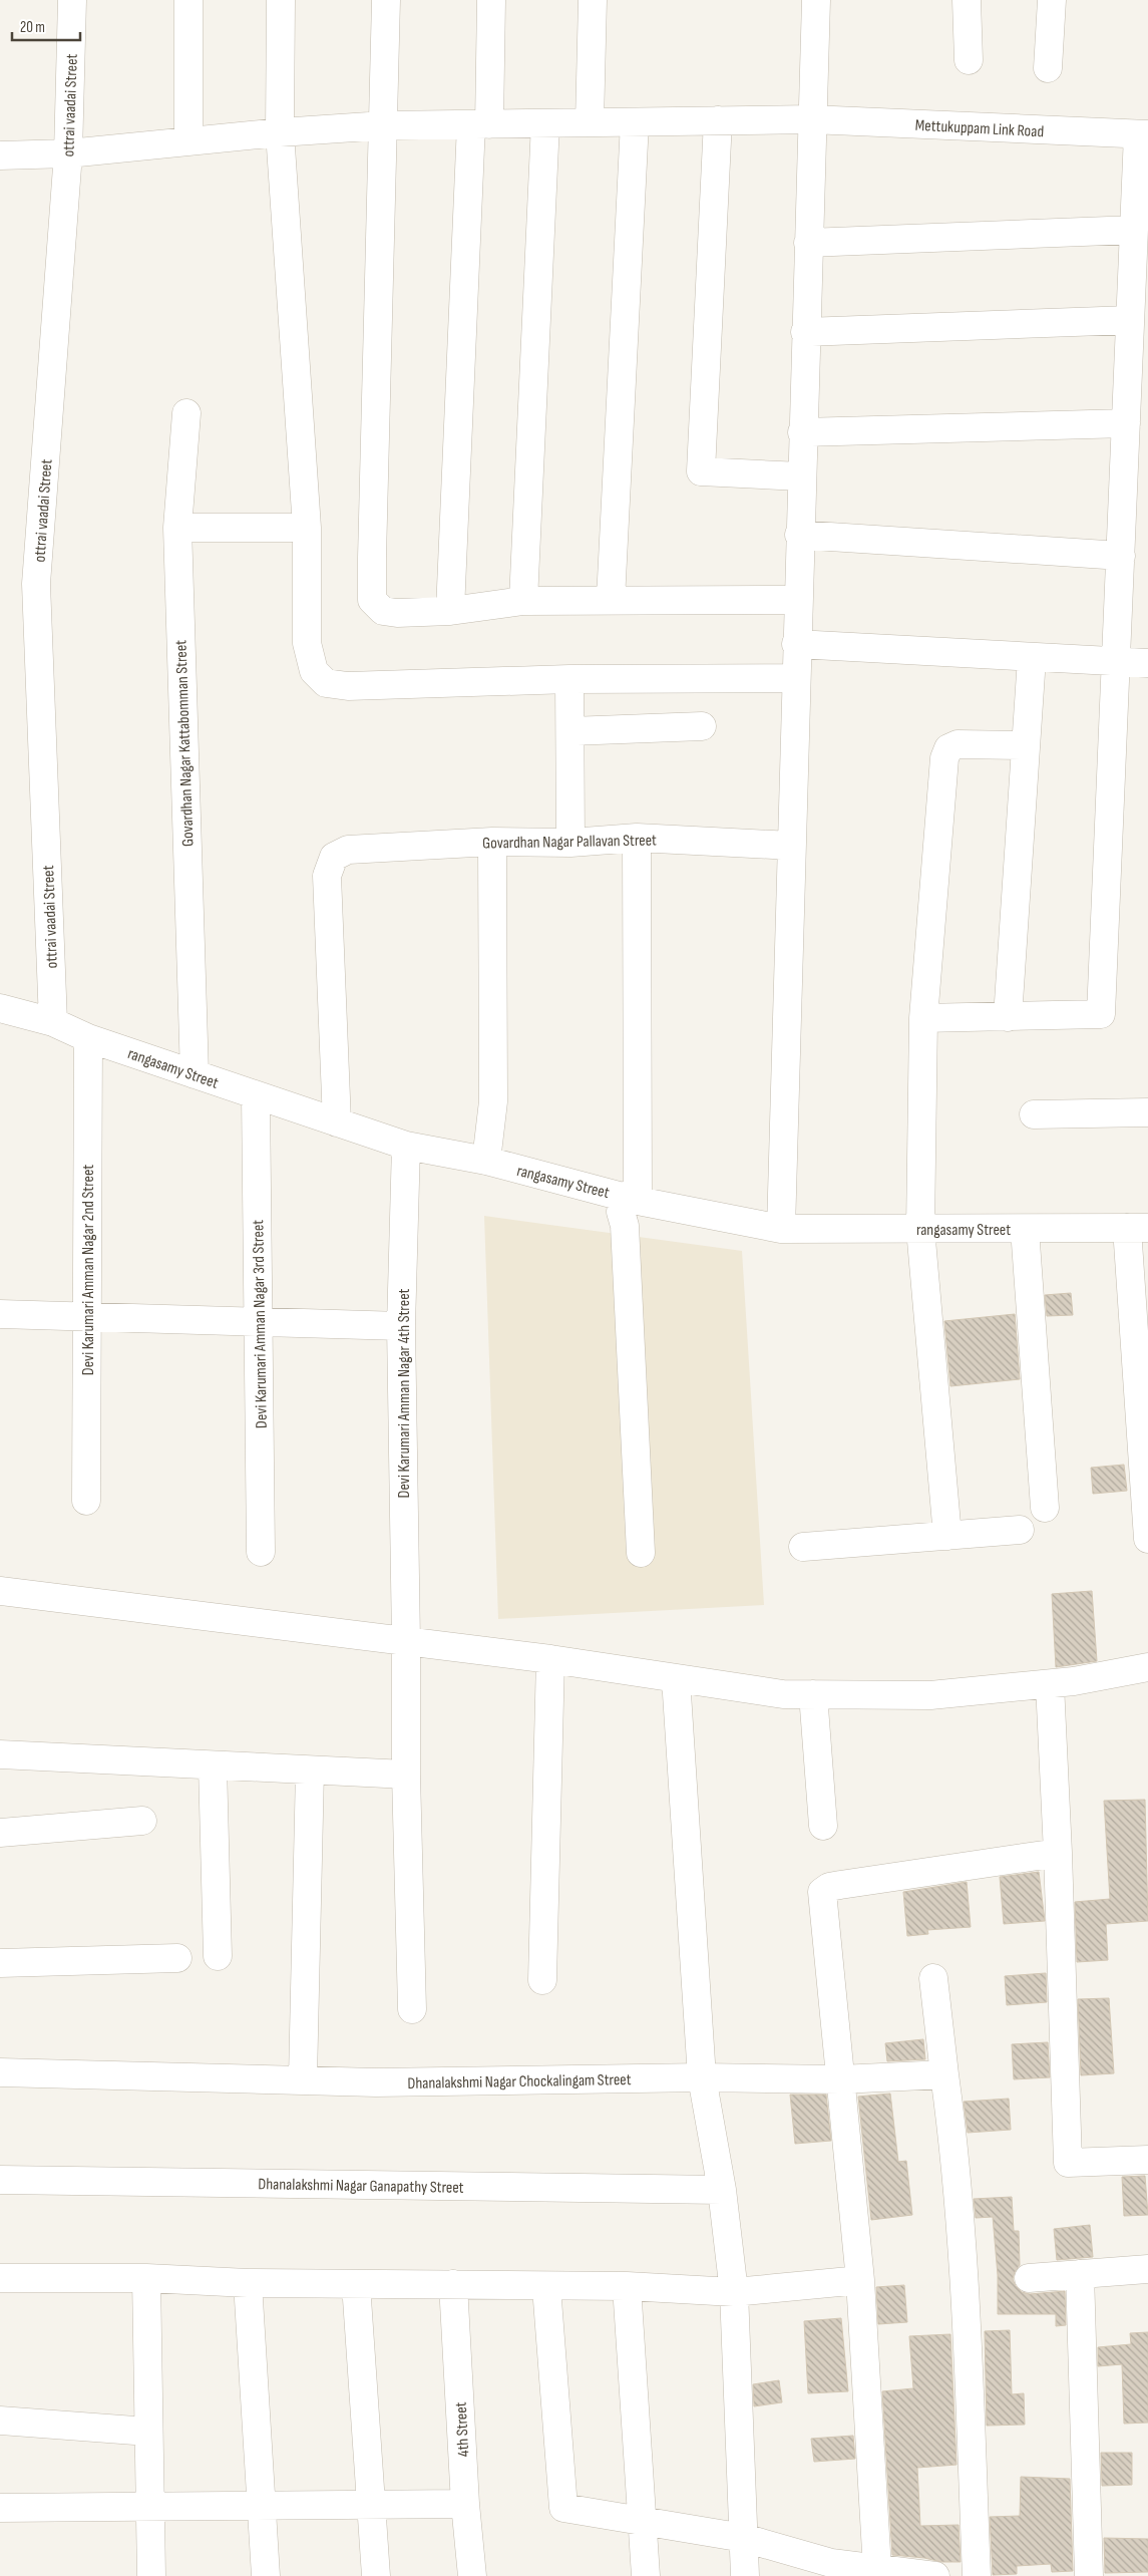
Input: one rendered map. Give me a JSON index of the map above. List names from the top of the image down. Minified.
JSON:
{"streets":{"street":["ottrai vaadai Street","Mettukuppam Link Road","Govardhan Nagar Kattabomman Street","Govardhan Nagar Pallavan Street","rangasamy Street","Devi Karumari Amman Nagar 2nd Street","Devi Karumari Amman Nagar 3rd Street","Devi Karumari Amman Nagar 4th Street","Dhanalakshmi Nagar Chockalingam Street","Dhanalakshmi Nagar Ganapathy Street","4th Street"]},"crossings":[["ottrai vaadai Street","Mettukuppam Link Road"],["ottrai vaadai Street","rangasamy Street"],["Govardhan Nagar Kattabomman Street","rangasamy Street"],["Govardhan Nagar Pallavan Street","rangasamy Street"],["rangasamy Street","Devi Karumari Amman Nagar 2nd Street"],["rangasamy Street","Devi Karumari Amman Nagar 3rd Street"],["rangasamy Street","Devi Karumari Amman Nagar 4th Street"]],"scale_bar":"20 m"}
